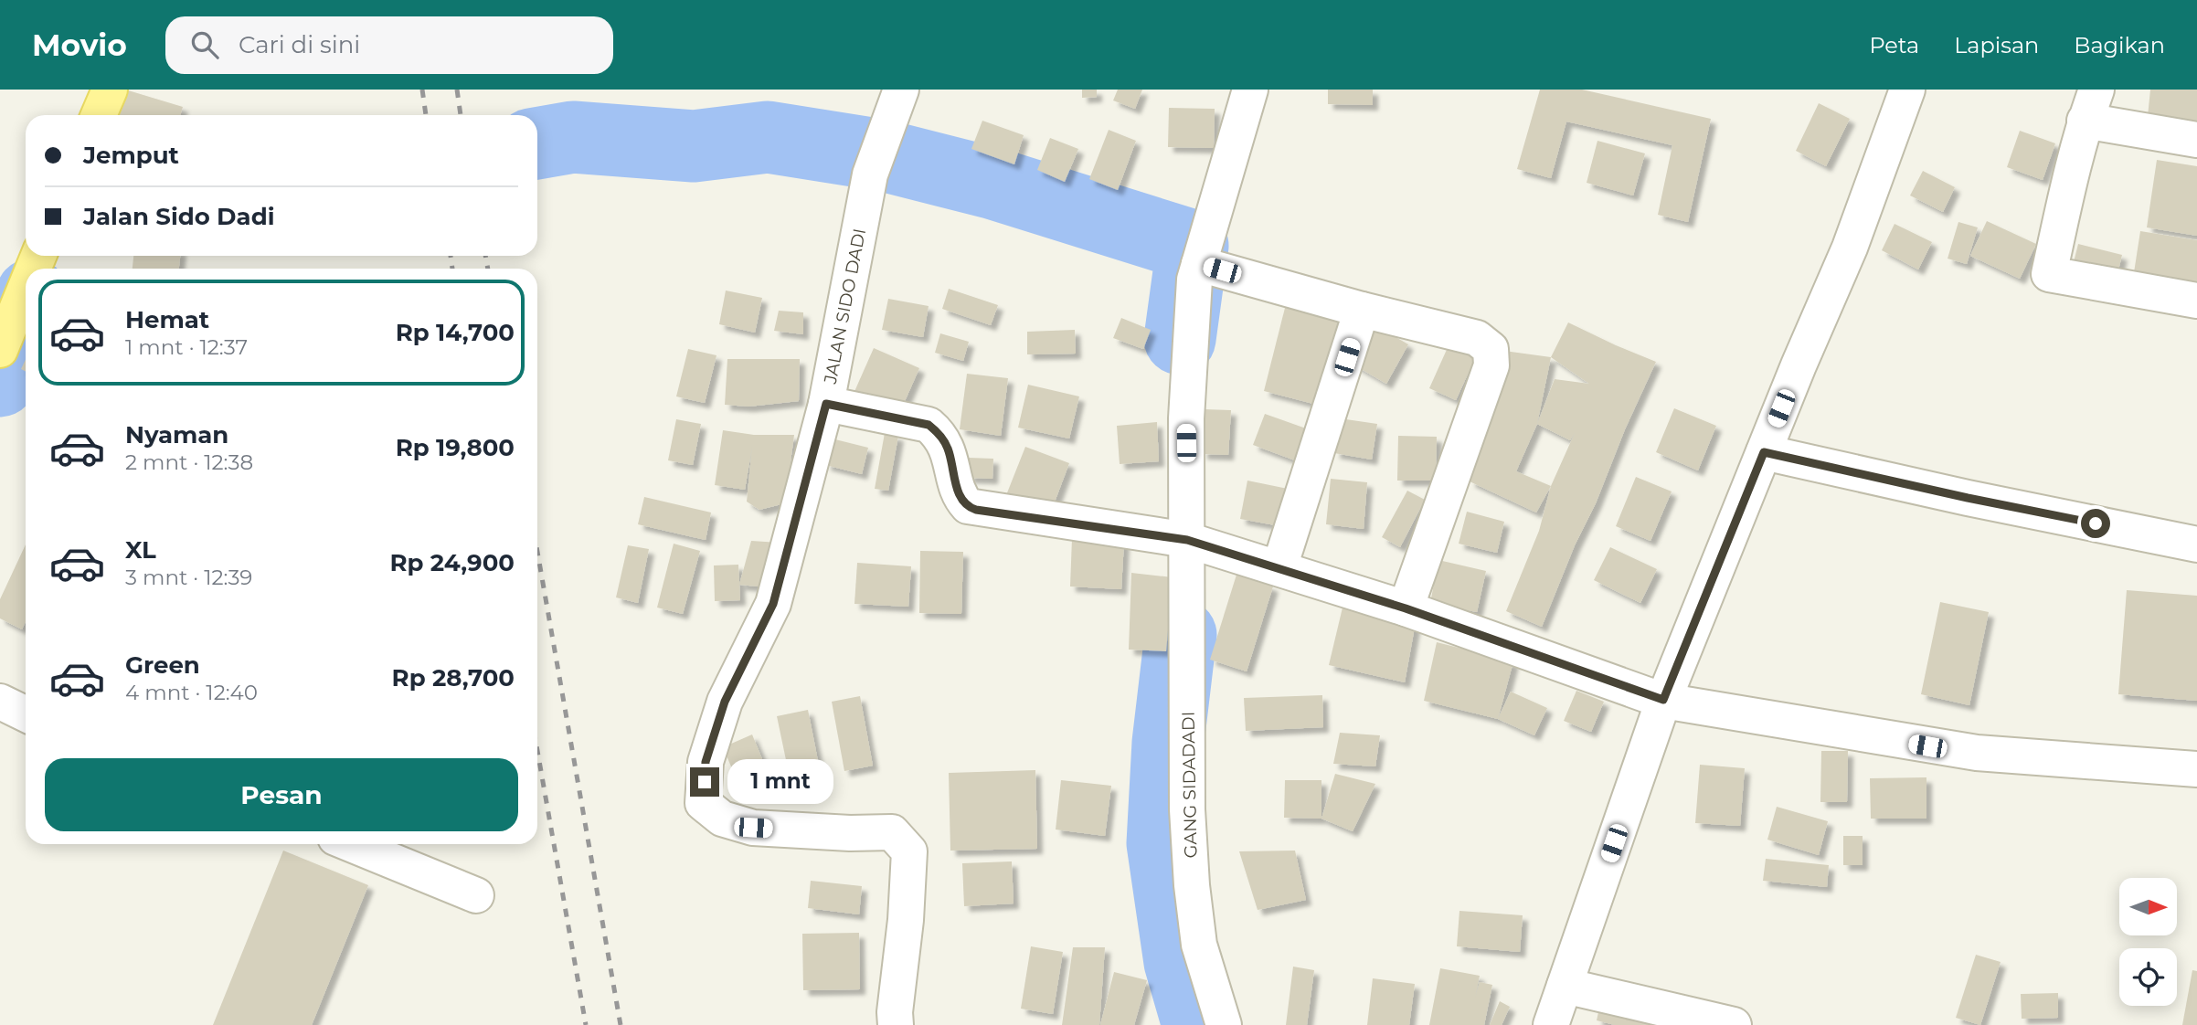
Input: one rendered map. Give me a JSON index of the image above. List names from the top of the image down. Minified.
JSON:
{"streets":{"street":["JALAN SIDO DADI","GANG SIDADADI"]},"north":"right","page":{"header":"Movio","search":"Cari di sini","nav":["Peta","Lapisan","Bagikan"],"banner":["Jemput","Jalan Sido Dadi"],"list":[{"name":"Hemat","note":"1 mnt · 12:37","value":"Rp 14,700"},{"name":"Nyaman","note":"2 mnt · 12:38","value":"Rp 19,800"},{"name":"XL","note":"3 mnt · 12:39","value":"Rp 24,900"},{"name":"Green","note":"4 mnt · 12:40","value":"Rp 28,700"}],"buttons":"Pesan","bubble":"1 mnt"}}
